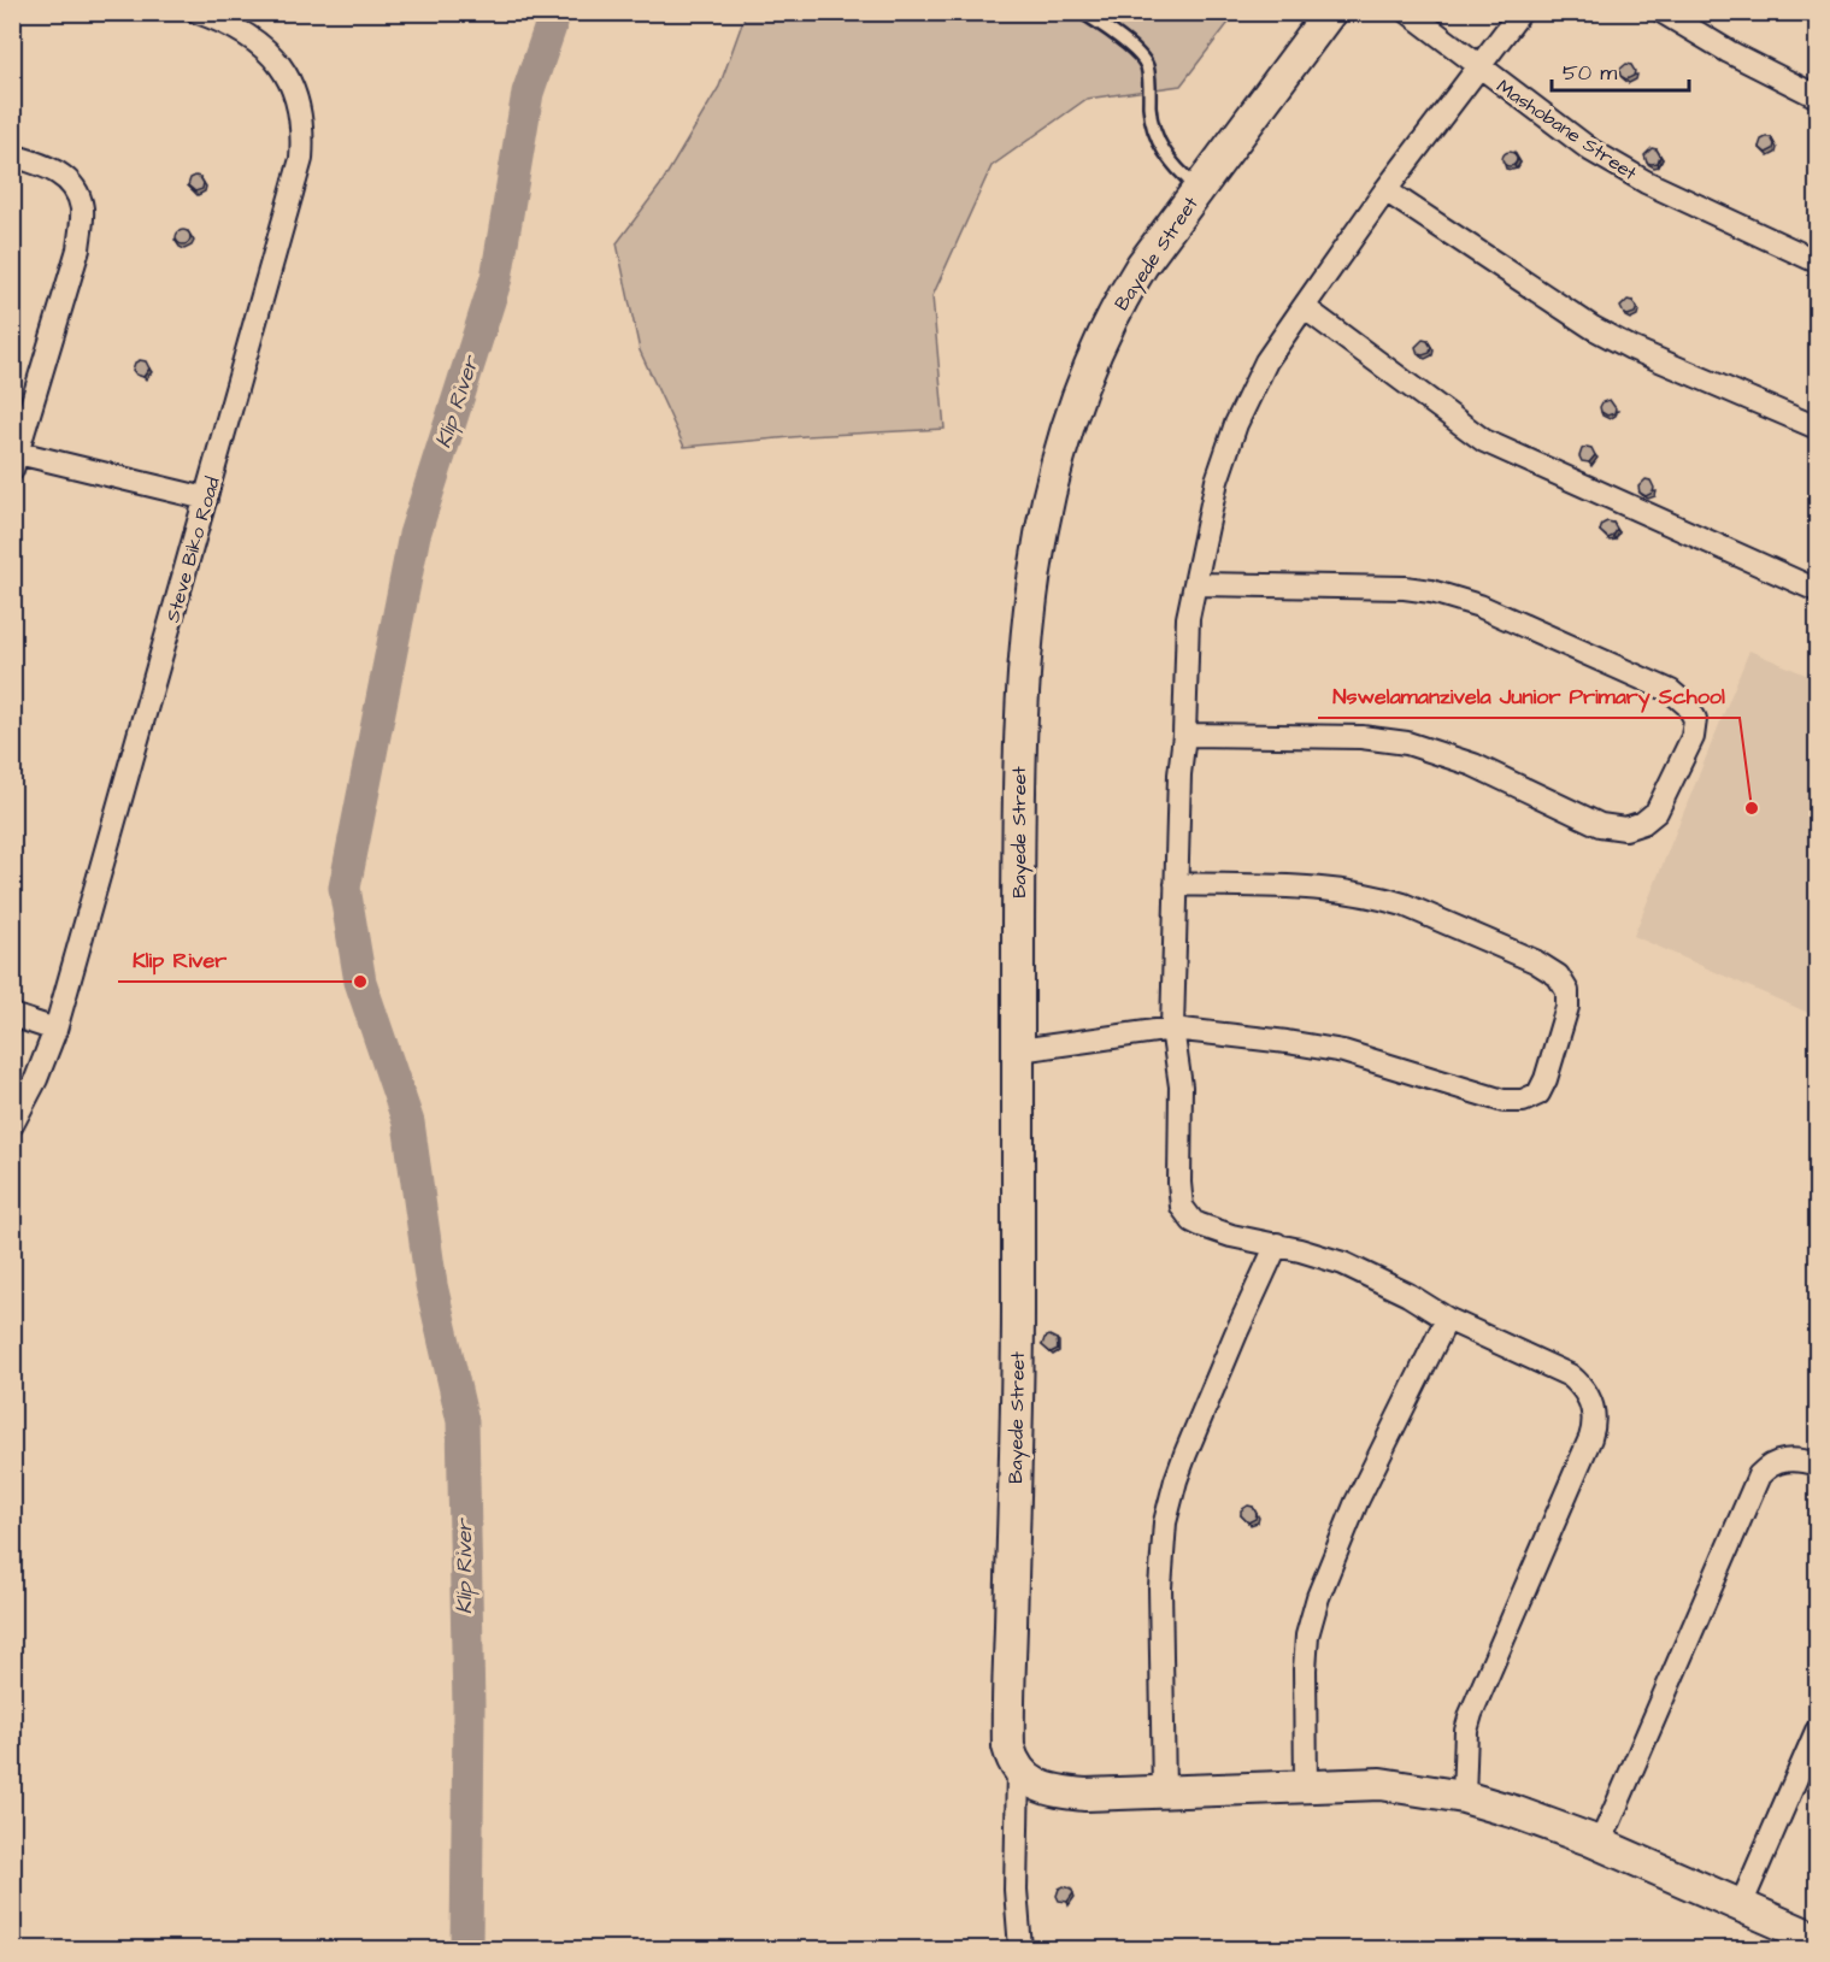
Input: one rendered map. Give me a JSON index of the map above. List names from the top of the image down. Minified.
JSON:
{"streets":{"street":["Mashobane Street","Bayede Street","Steve Biko Road"]},"water":["Klip River"],"places":["Nswelamanzivela Junior Primary School","Klip River"],"scale_bar":"50 m"}
